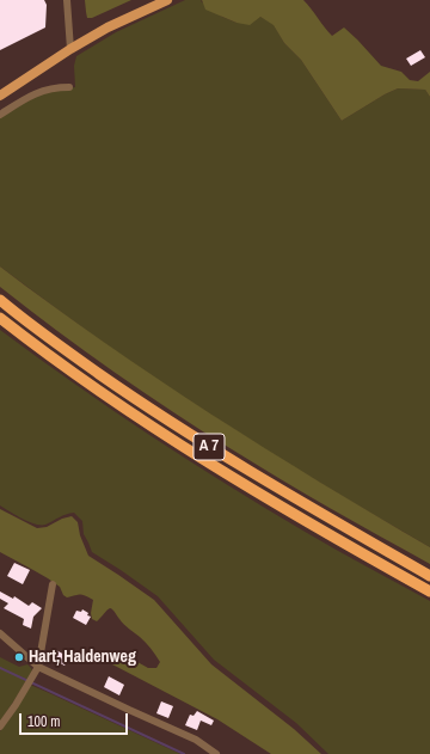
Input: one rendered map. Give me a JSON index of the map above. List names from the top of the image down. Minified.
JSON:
{"streets":{"highway":["A 7"]},"places":["Hart, Haldenweg"],"scale_bar":"100 m"}
